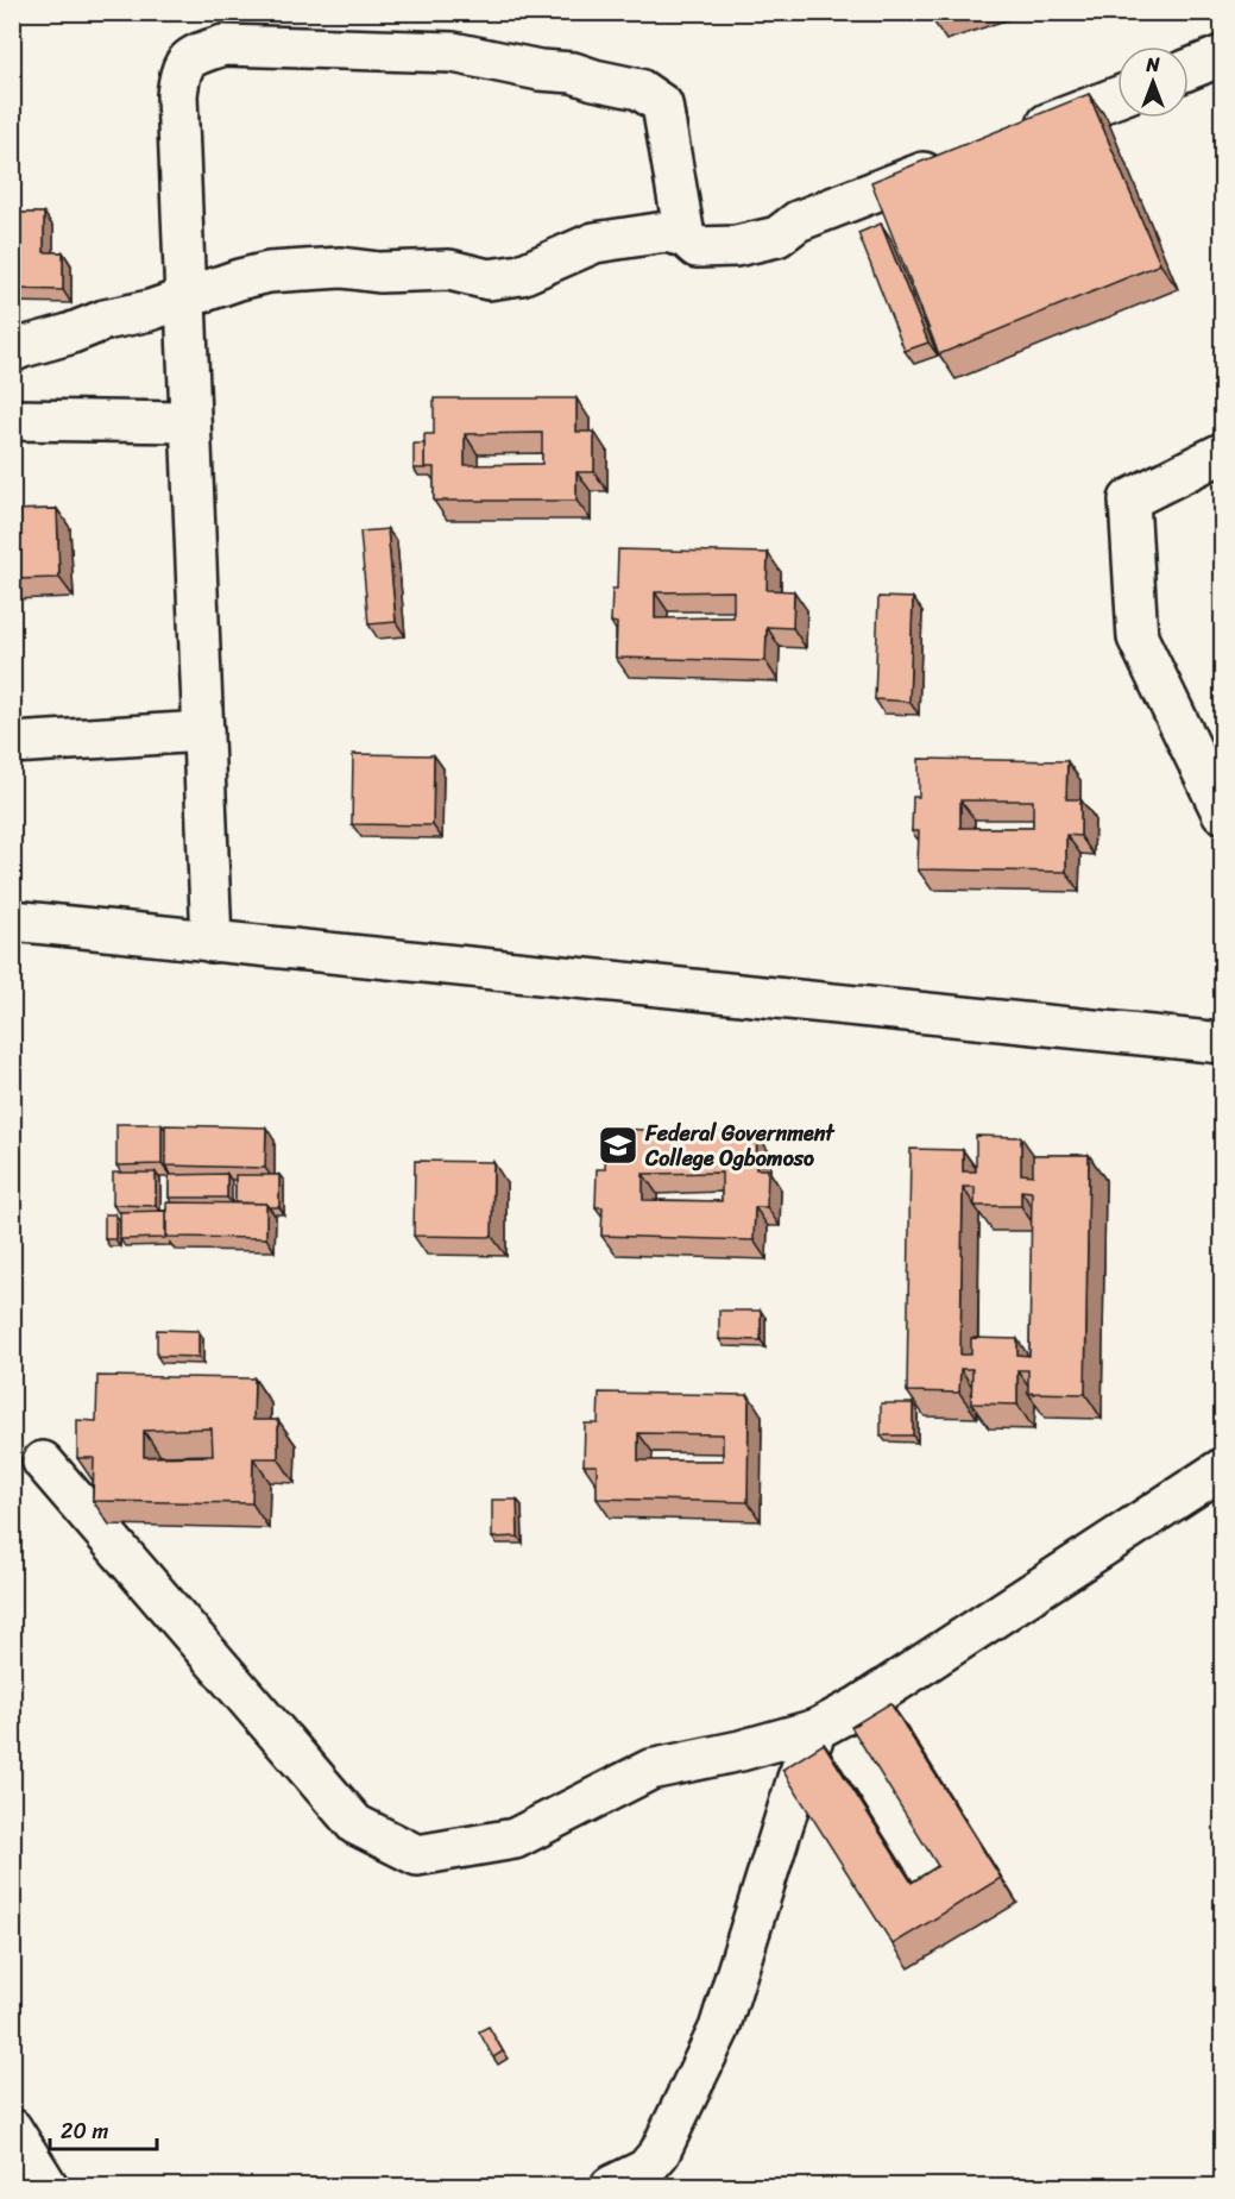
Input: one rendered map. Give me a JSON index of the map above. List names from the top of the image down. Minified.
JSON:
{"places":{"school or university":["Federal Government College Ogbomoso"]},"scale_bar":"20 m","north":"top"}
